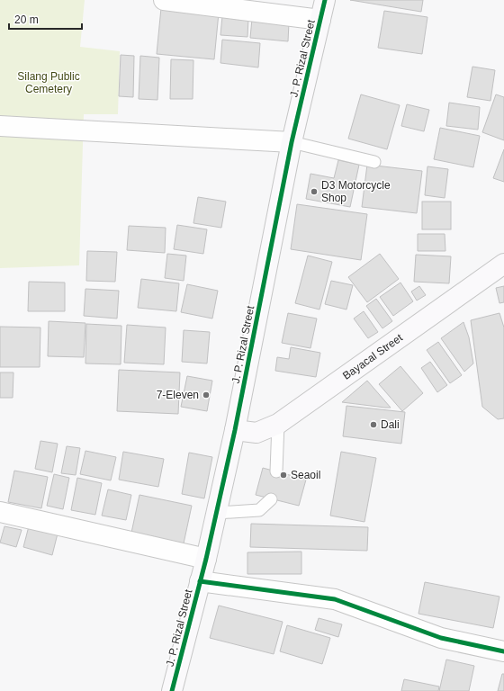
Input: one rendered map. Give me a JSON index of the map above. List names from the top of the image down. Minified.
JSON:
{"streets":{"main road":["J. P. Rizal Street","Bayacal Street"]},"crossings":[["J. P. Rizal Street","Bayacal Street"]],"parks":["Silang Public Cemetery"],"places":["D3 Motorcycle Shop","7-Eleven","Dali","Seaoil"],"scale_bar":"20 m"}
